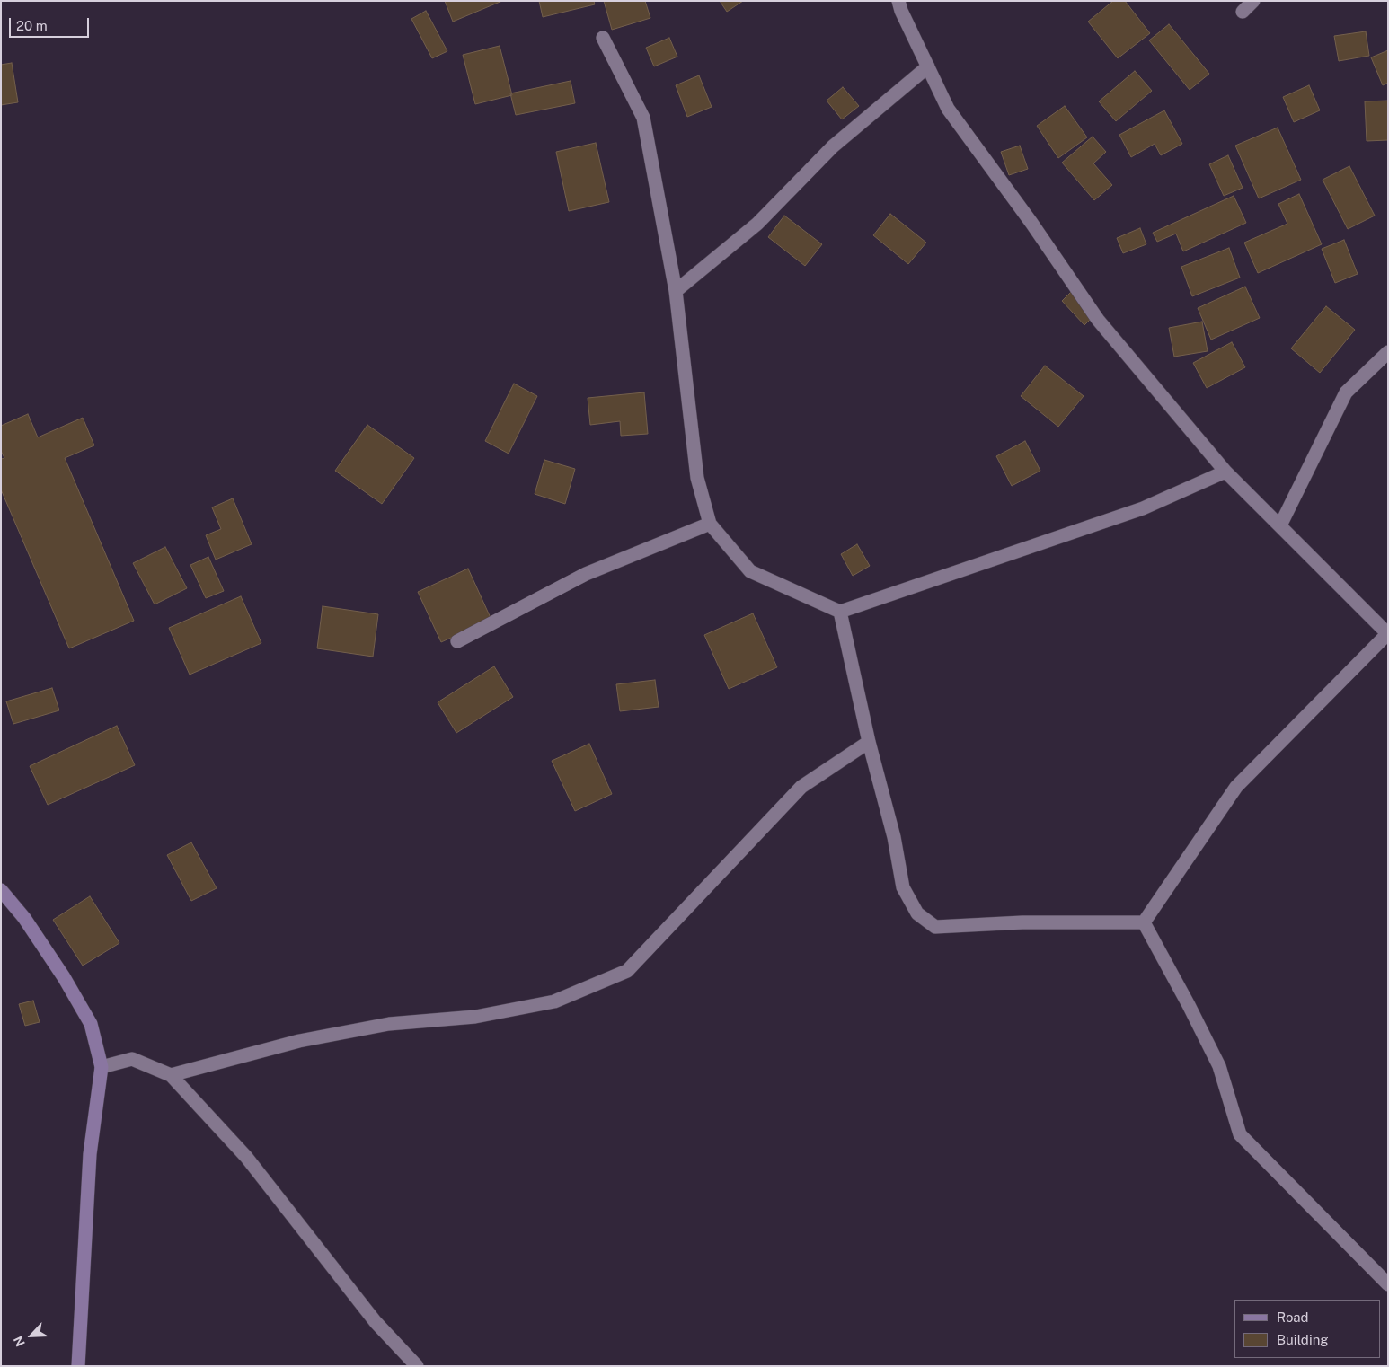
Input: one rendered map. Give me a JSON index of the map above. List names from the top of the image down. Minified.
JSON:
{"legend":["Road","Building"],"scale_bar":"20 m","north":"bottom left"}
